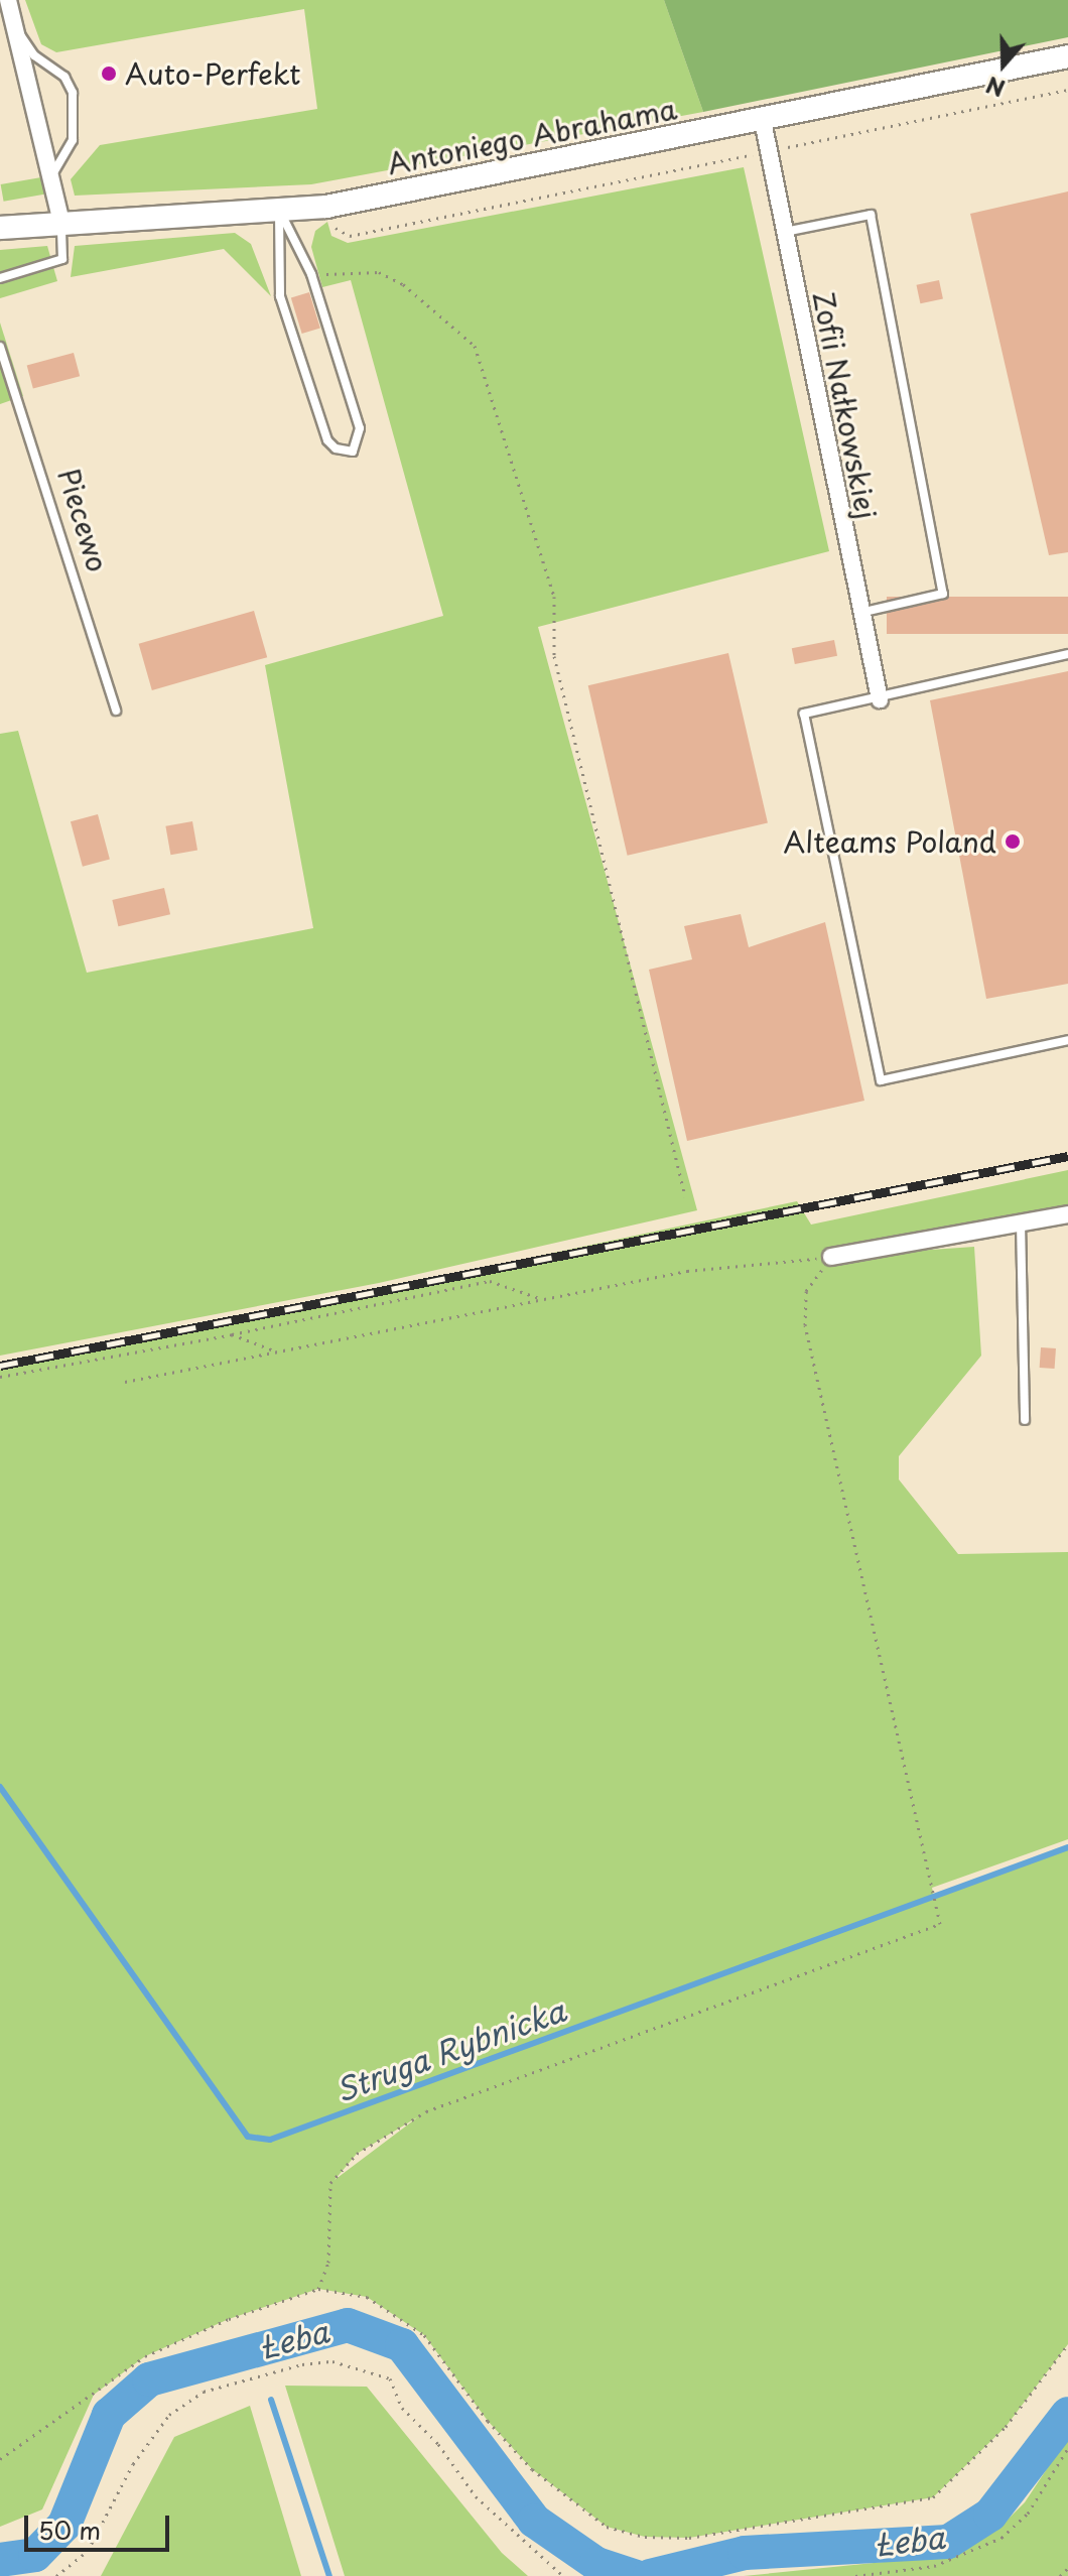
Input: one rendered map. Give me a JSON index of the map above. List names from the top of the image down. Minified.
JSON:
{"streets":{"main road":["Antoniego Abrahama"],"street":["Zofii Nałkowskiej"],"lane":["Piecewo"]},"crossings":[["Antoniego Abrahama","Zofii Nałkowskiej"]],"water":["Struga Rybnicka","Łeba"],"places":["Auto-Perfekt","Alteams Poland"],"scale_bar":"50 m","north":"bottom"}
